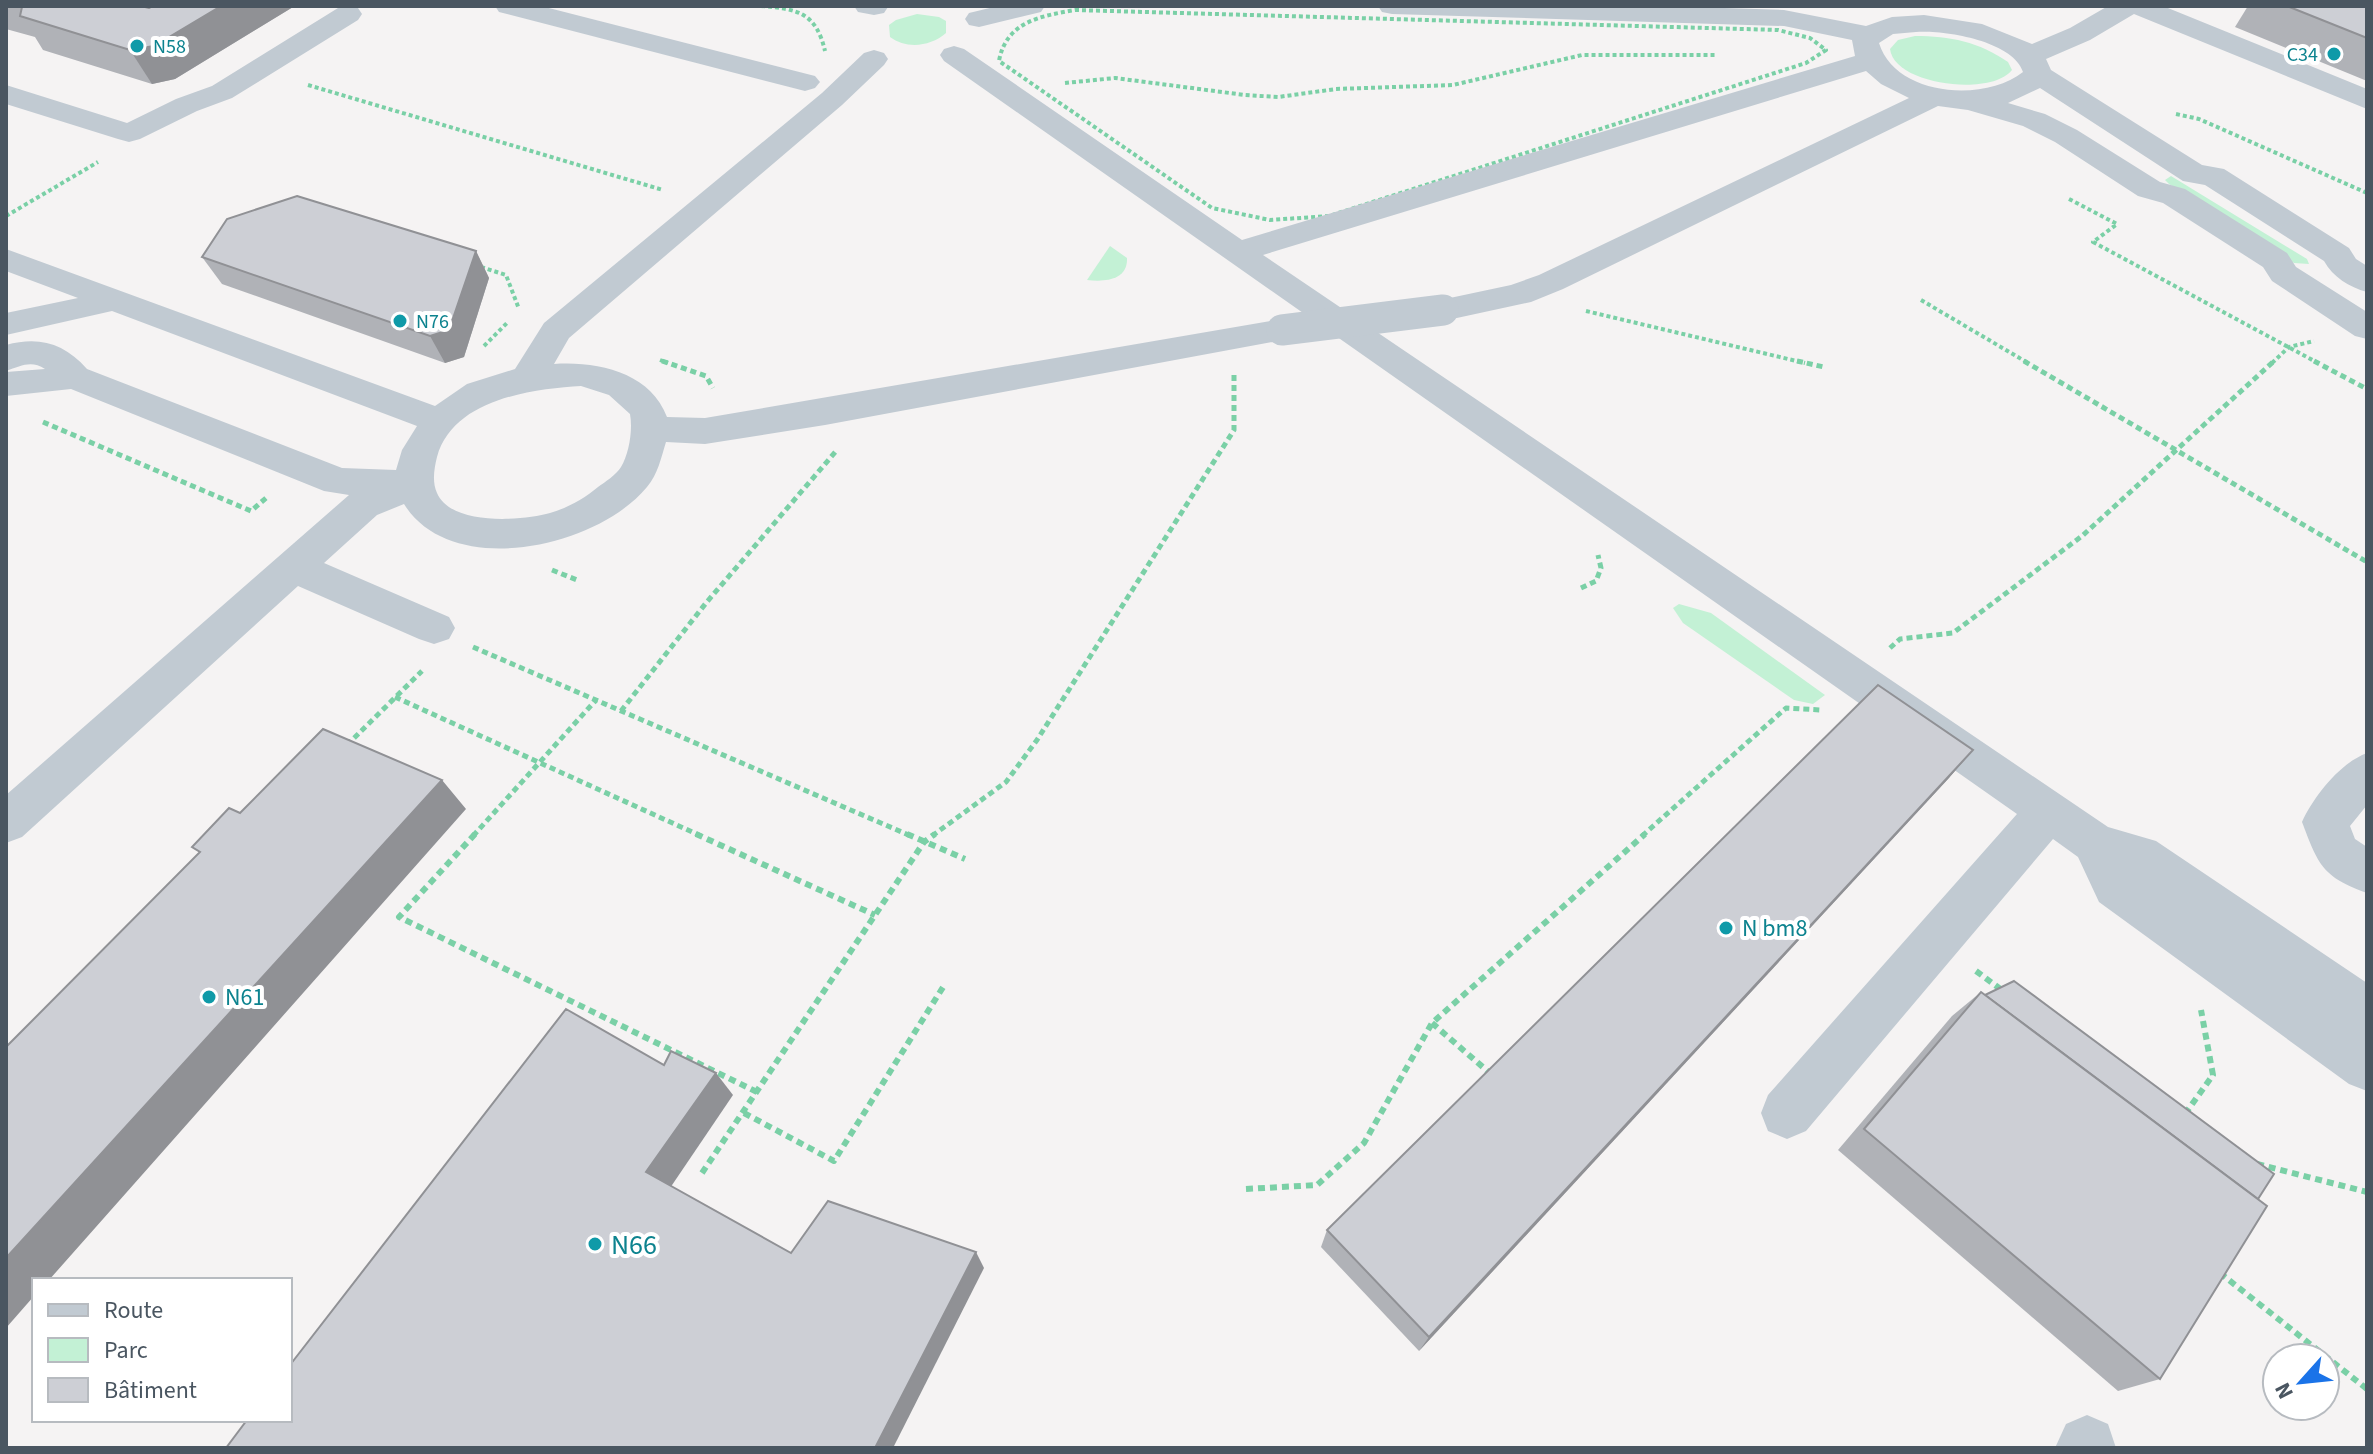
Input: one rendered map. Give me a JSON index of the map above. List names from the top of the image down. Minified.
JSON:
{"places":["N58","C34","N76","N bm8","N61","N66"],"legend":["Route","Parc","Bâtiment"],"north":"bottom left"}
